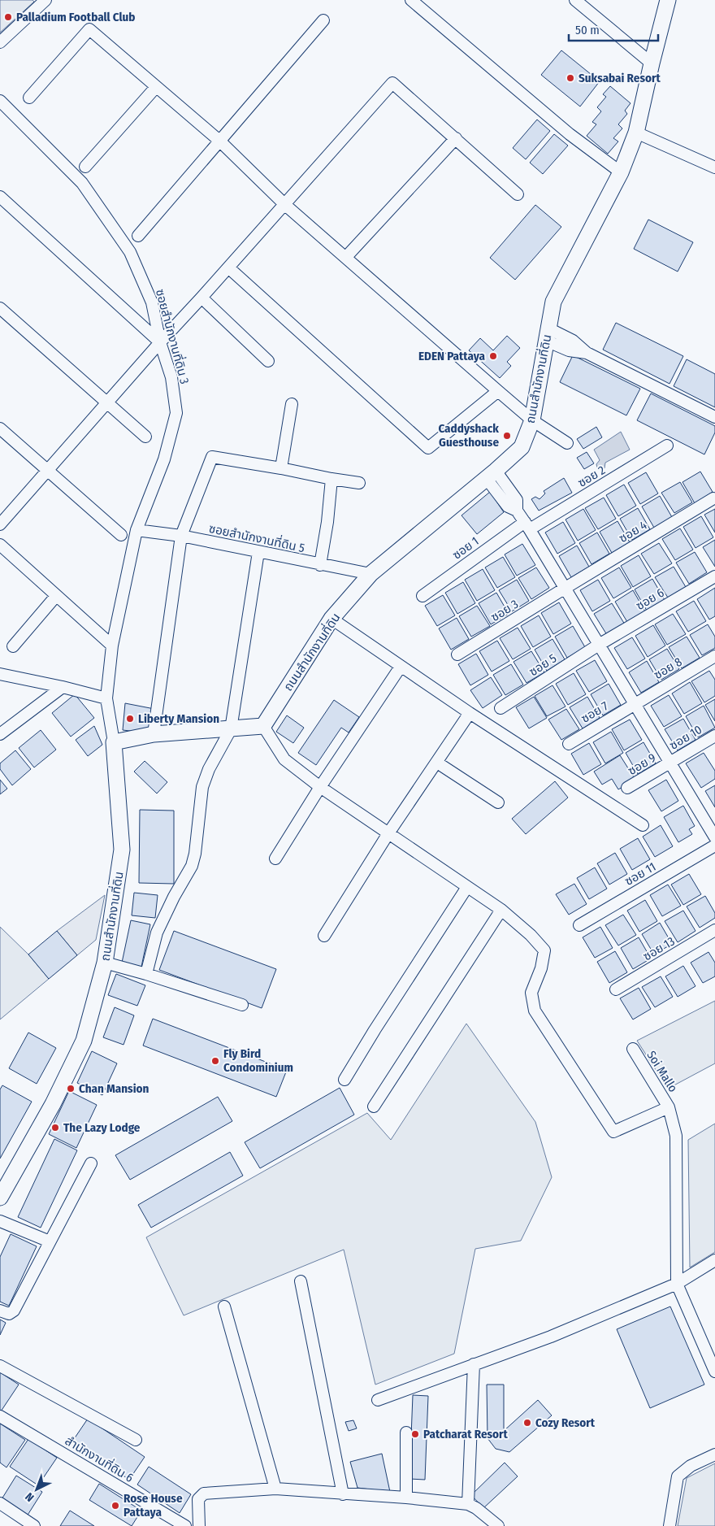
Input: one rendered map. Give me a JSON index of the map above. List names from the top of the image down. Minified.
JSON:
{"streets":{"street":["ซอยสำนักงานที่ดิน 3","ถนนสำนักงานที่ดิน","ซอย 2","ซอย 4","ซอยสำนักงานที่ดิน 5","ซอย 1","ซอย 6","ซอย 3","ซอย 5","ซอย 8","ซอย 7","ซอย 10","ซอย 9","ซอย 11","ซอย 13","Soi Mallo","สำนักงานที่ดิน 6"]},"crossings":[["ซอยสำนักงานที่ดิน 3","ถนนสำนักงานที่ดิน"],["ซอยสำนักงานที่ดิน 3","ซอยสำนักงานที่ดิน 5"],["ถนนสำนักงานที่ดิน","ซอยสำนักงานที่ดิน 5"],["ซอย 2","ซอย 1"],["ซอย 4","ซอย 3"],["ซอย 6","ซอย 5"],["ซอย 8","ซอย 7"],["ซอย 10","ซอย 9"]],"places":["Palladium Football Club","Suksabai Resort","EDEN Pattaya","Caddyshack Guesthouse","Liberty Mansion","Fly Bird Condominium","Chan Mansion","The Lazy Lodge","Cozy Resort","Patcharat Resort","Rose House Pattaya"],"scale_bar":"50 m","north":"bottom left"}
